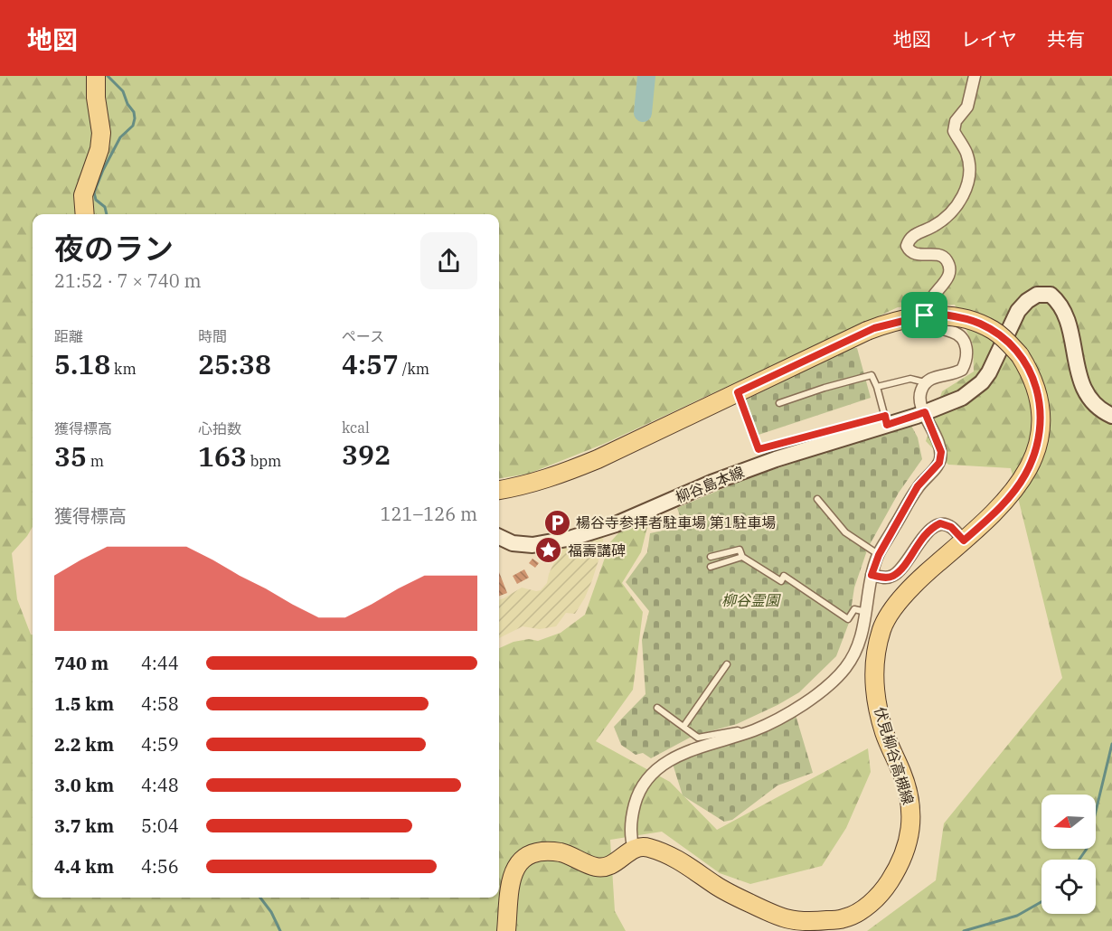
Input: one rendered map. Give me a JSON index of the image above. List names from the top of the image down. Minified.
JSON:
{"streets":{"main road":["柳谷島本線","伏見柳谷高槻線"]},"parks":["柳谷霊園"],"places":{"parking":["楊谷寺参拝者駐車場 第1駐車場"],"place":["福壽講碑"]},"north":"left","page":{"header":"地図","nav":["地図","レイヤ","共有"],"heading":["夜のラン","21:52 · 7 × 740 m"],"stats":[["距離","5.18 km"],["時間","25:38"],["ペース","4:57 /km"],["獲得標高","35 m"],["心拍数","163 bpm"],["kcal","392"]],"chart":["獲得標高","121–126 m"],"list":[{"name":"740 m","note":"4:44"},{"name":"1.5 km","note":"4:58"},{"name":"2.2 km","note":"4:59"},{"name":"3.0 km","note":"4:48"},{"name":"3.7 km","note":"5:04"},{"name":"4.4 km","note":"4:56"}]}}
